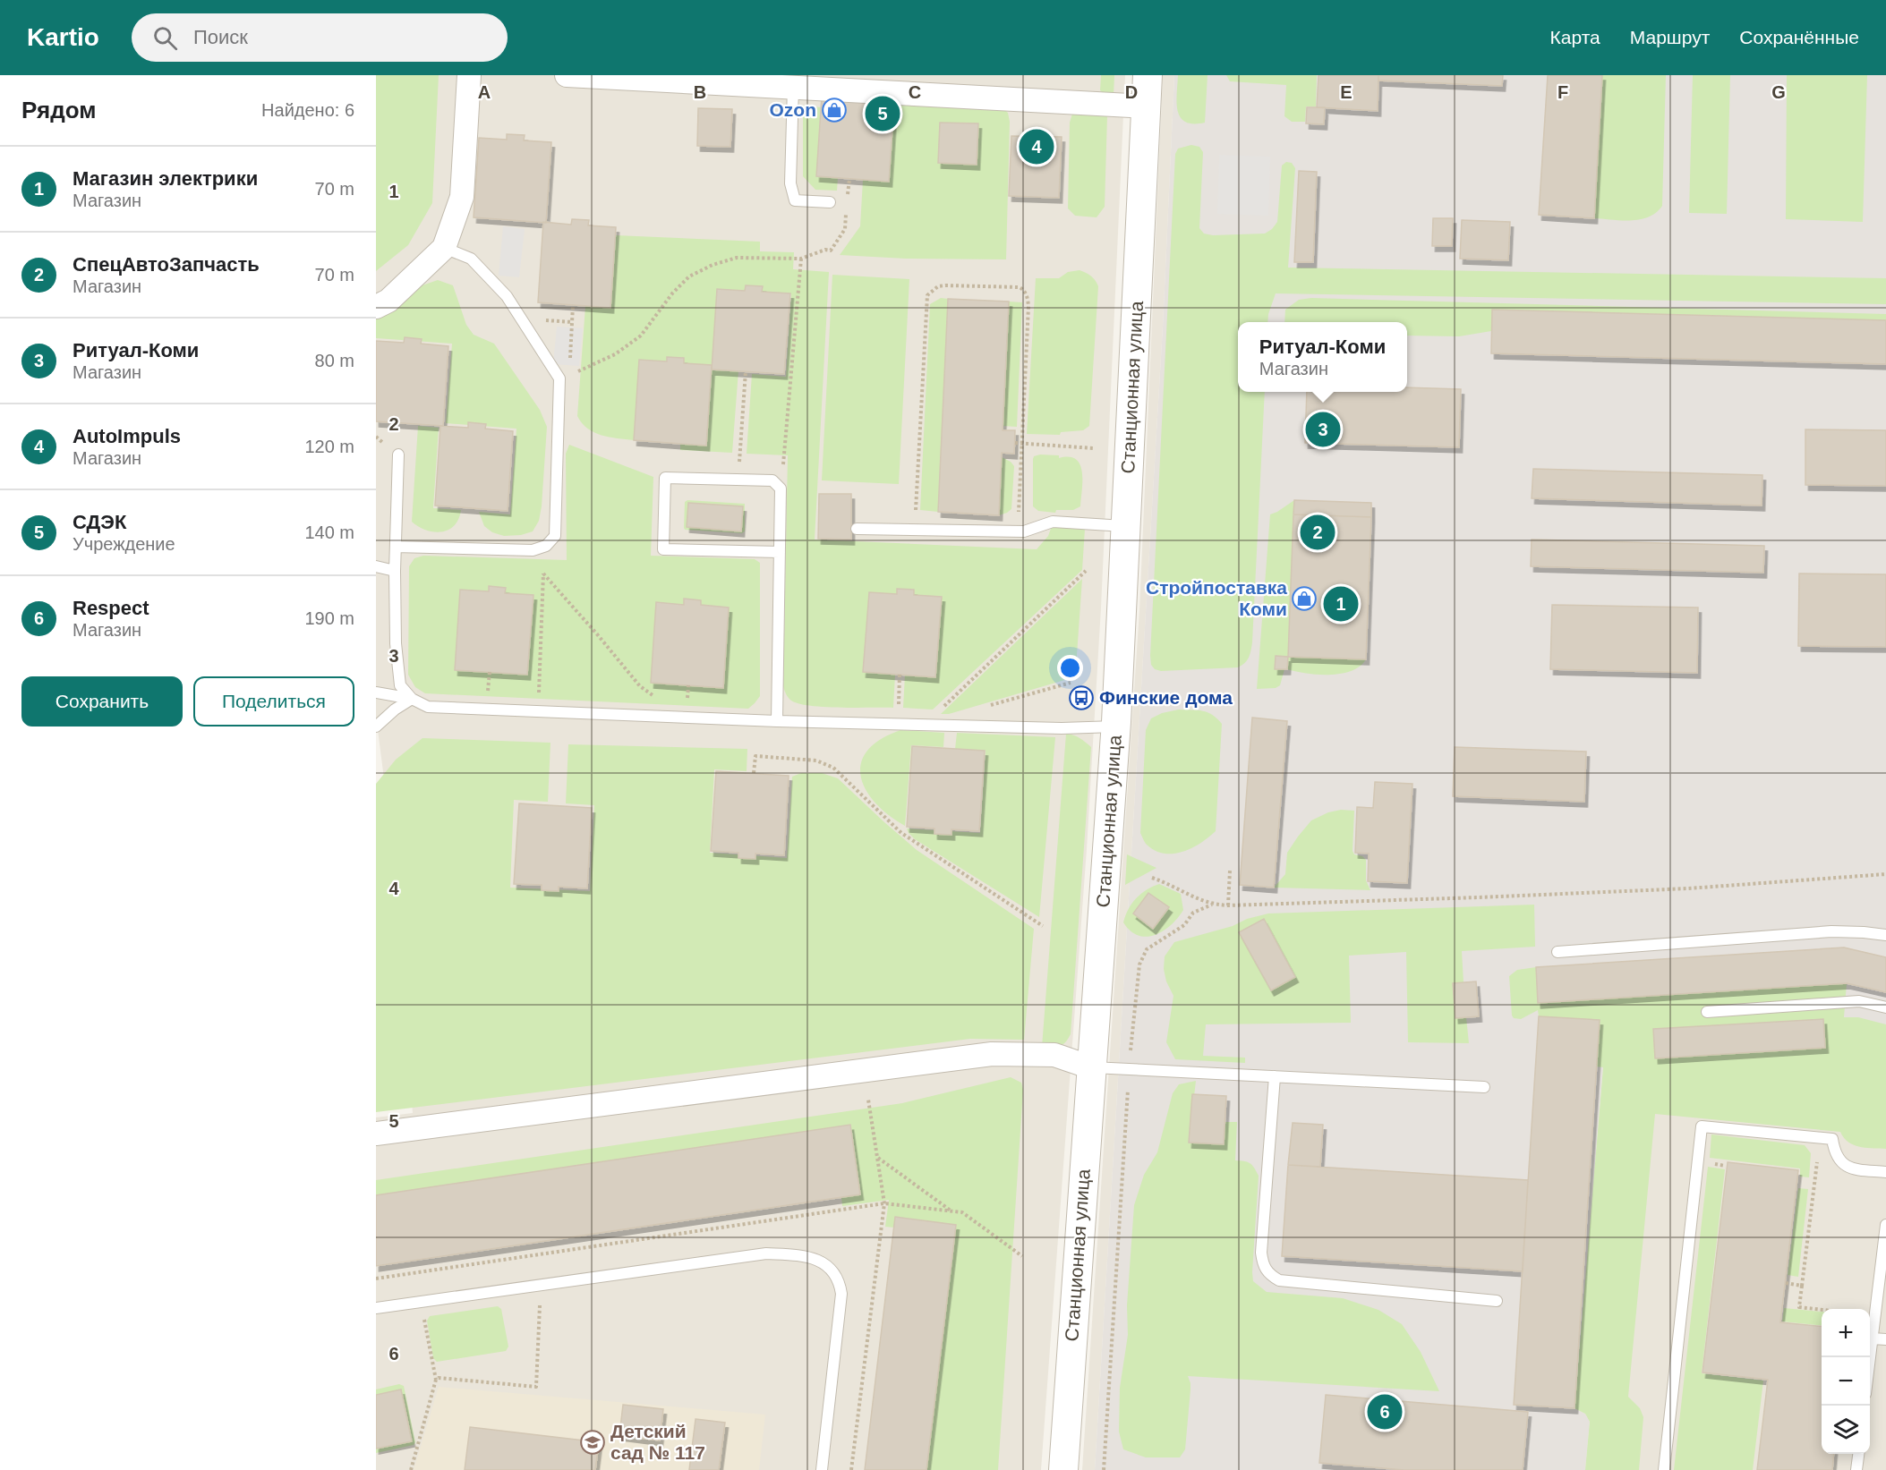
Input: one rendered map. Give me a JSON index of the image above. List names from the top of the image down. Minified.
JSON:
{"streets":{"street":["Станционная улица"]},"places":{"shop":["Ozon","Стройпоставка Коми"],"bus stop":["Финские дома"],"school or university":["Детский сад № 117"]},"page":{"header":"Kartio","search":"Поиск","nav":["Карта","Маршрут","Сохранённые"],"heading":["Рядом","Найдено: 6"],"pins":["5","4","3","2","1","6"],"list":[{"mark":"1","name":"Магазин электрики","note":"Магазин","value":"70 m"},{"mark":"2","name":"СпецАвтоЗапчасть","note":"Магазин","value":"70 m"},{"mark":"3","name":"Ритуал-Коми","note":"Магазин","value":"80 m"},{"mark":"4","name":"AutoImpuls","note":"Магазин","value":"120 m"},{"mark":"5","name":"СДЭК","note":"Учреждение","value":"140 m"},{"mark":"6","name":"Respect","note":"Магазин","value":"190 m"}],"popup":["Ритуал-Коми","Магазин"],"buttons":["Сохранить","Поделиться"],"map_buttons":["+","−"]},"grid":{"columns":["A","B","C","D","E","F","G"],"rows":["1","2","3","4","5","6"]}}
